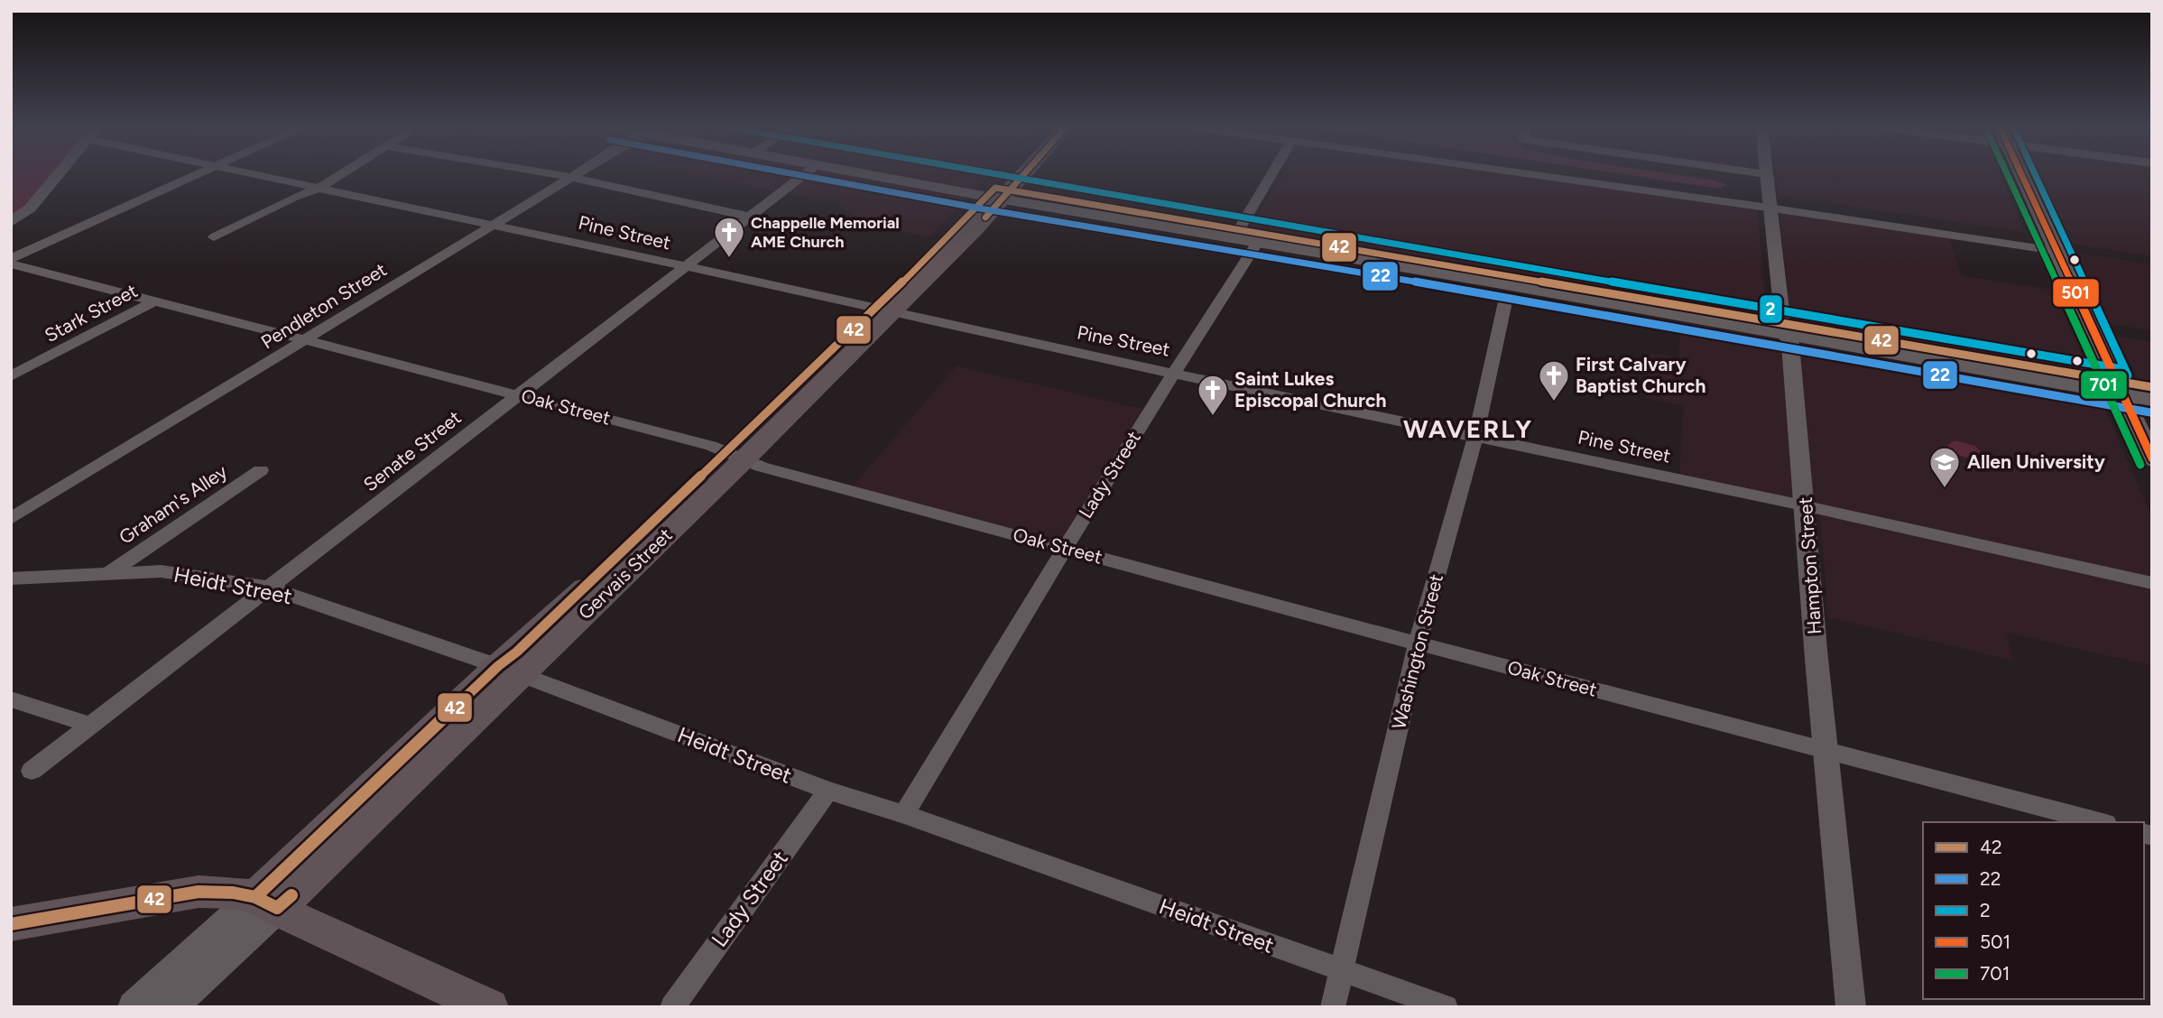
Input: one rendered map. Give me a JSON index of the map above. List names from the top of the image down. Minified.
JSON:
{"streets":{"main road":["Gervais Street"],"street":["Pine Street","Pendleton Street","Stark Street","Oak Street","Senate Street","Lady Street","Graham's Alley","Hampton Street","Heidt Street","Washington Street"]},"crossings":[["Pine Street","Pendleton Street"],["Pine Street","Senate Street"],["Pine Street","Lady Street"],["Pine Street","Hampton Street"],["Pine Street","Gervais Street"],["Pine Street","Washington Street"],["Pendleton Street","Oak Street"],["Stark Street","Oak Street"],["Oak Street","Senate Street"],["Oak Street","Lady Street"],["Oak Street","Hampton Street"],["Oak Street","Gervais Street"],["Oak Street","Washington Street"],["Senate Street","Heidt Street"],["Lady Street","Heidt Street"],["Graham's Alley","Heidt Street"],["Gervais Street","Heidt Street"],["Heidt Street","Washington Street"]],"districts":["WAVERLY"],"places":{"church":["Chappelle Memorial AME Church","First Calvary Baptist Church","Saint Lukes Episcopal Church"],"school or university":["Allen University"]},"lines":["transit line 42","transit line 22","transit line 2","transit line 501","transit line 701"],"legend":["42","22","2","501","701"]}
